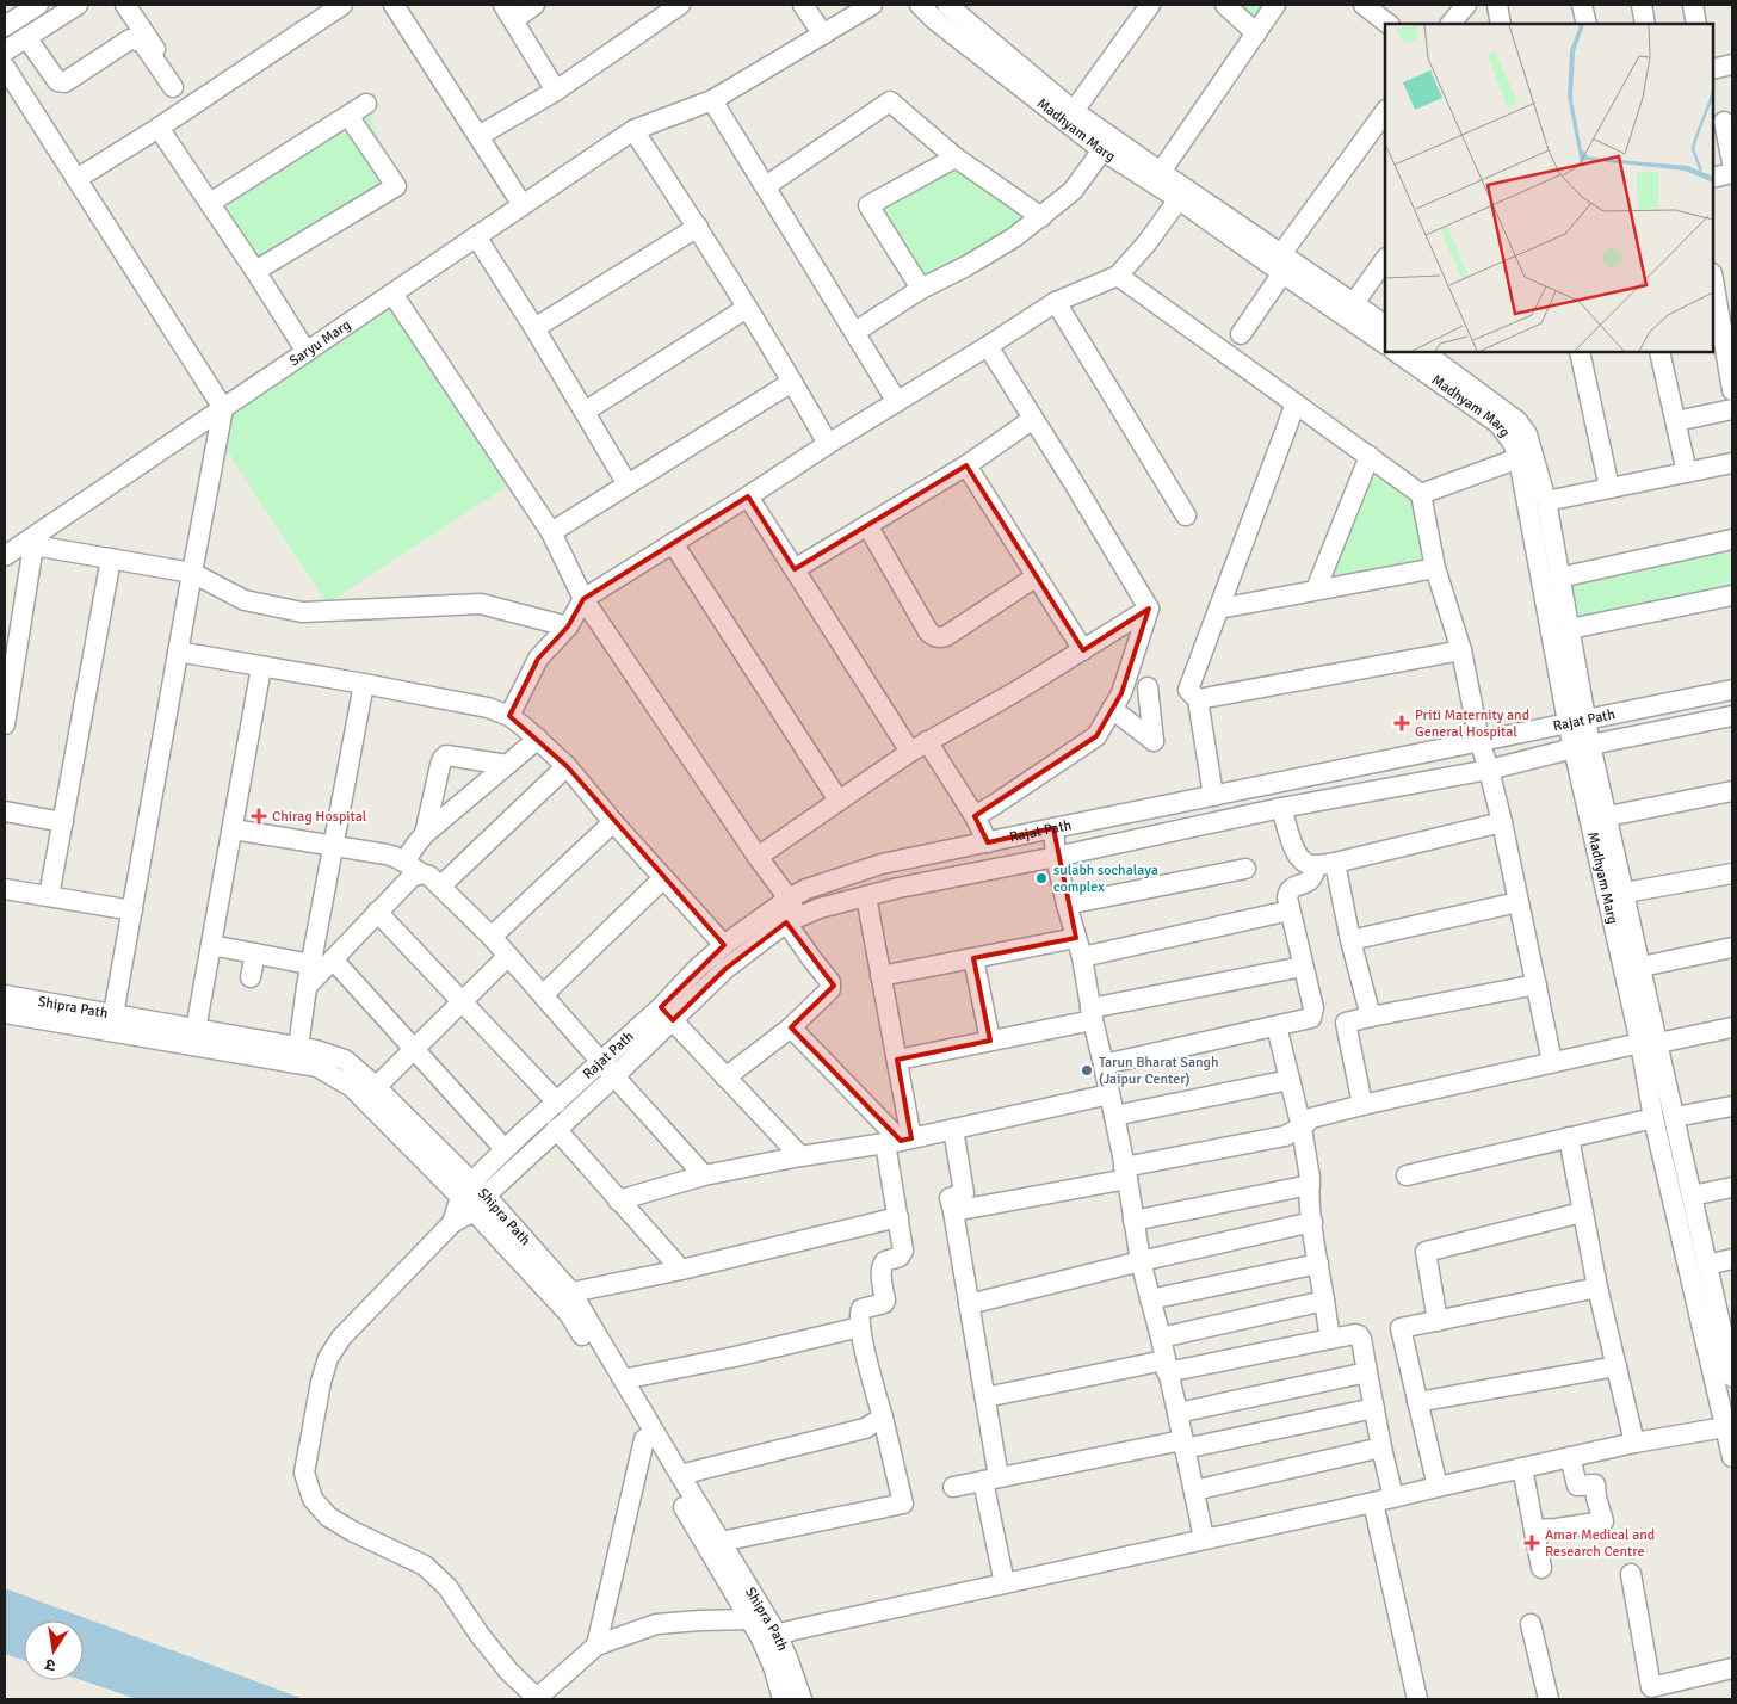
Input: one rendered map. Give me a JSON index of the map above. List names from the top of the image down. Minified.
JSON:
{"streets":{"street":["Madhyam Marg","Saryu Marg","Rajat Path","Shipra Path"]},"crossings":[["Madhyam Marg","Rajat Path"],["Rajat Path","Shipra Path"]],"places":{"health":["Priti Maternity and General Hospital","Chirag Hospital","Amar Medical and Research Centre"],"other":["sulabh sochalaya complex","Tarun Bharat Sangh (Jaipur Center)"]},"north":"bottom"}
